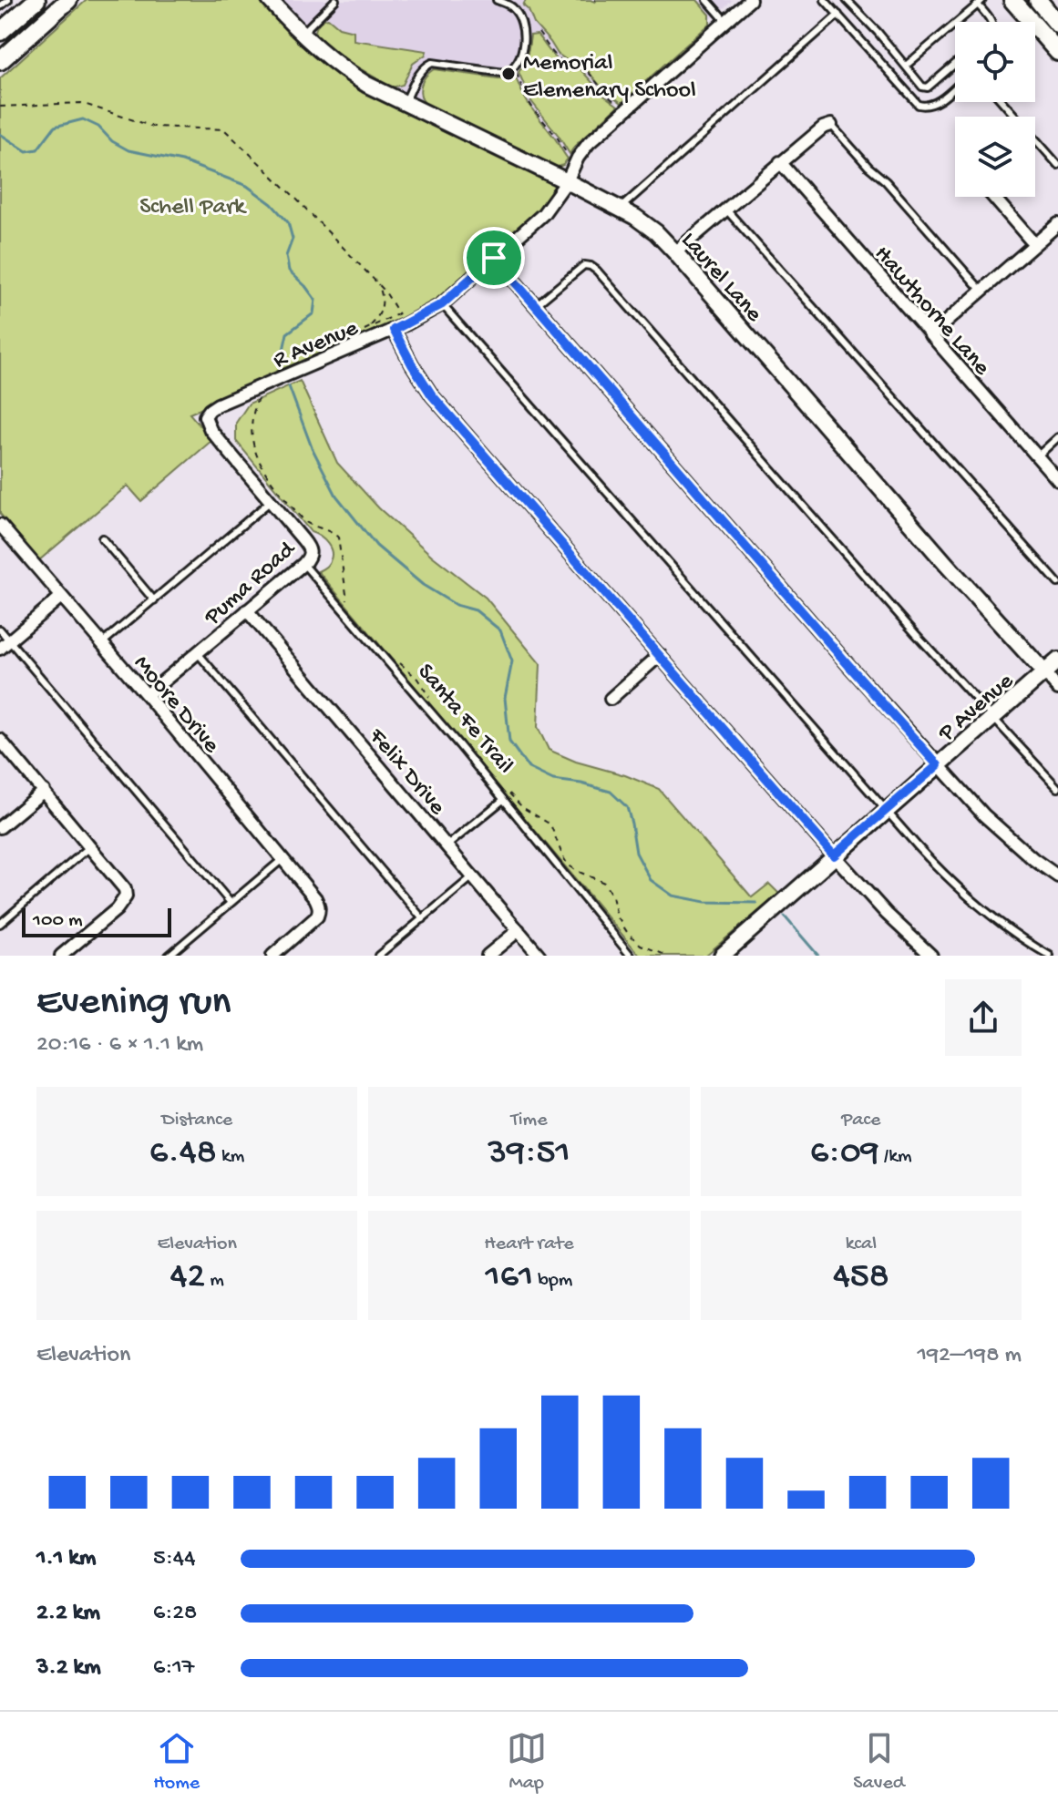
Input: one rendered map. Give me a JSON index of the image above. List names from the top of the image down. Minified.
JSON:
{"streets":{"street":["Laurel Lane","Hawthorne Lane","R Avenue","Puma Road","Moore Drive","P Avenue","Felix Drive"],"path":["Santa Fe Trail"]},"crossings":[["Laurel Lane","R Avenue"],["Laurel Lane","P Avenue"],["R Avenue","Puma Road"],["Puma Road","Moore Drive"],["Puma Road","Felix Drive"]],"parks":["Schell Park"],"places":["Memorial Elemenary School"],"scale_bar":"100 m","page":{"scale":"100 m","heading":["Evening run","20:16 · 6 × 1.1 km"],"stats":[["Distance","6.48 km"],["Time","39:51"],["Pace","6:09 /km"],["Elevation","42 m"],["Heart rate","161 bpm"],["kcal","458"]],"chart":["Elevation","192–198 m"],"list":[{"name":"1.1 km","note":"5:44"},{"name":"2.2 km","note":"6:28"},{"name":"3.2 km","note":"6:17"}],"tabs":["Home","Map","Saved"]}}
